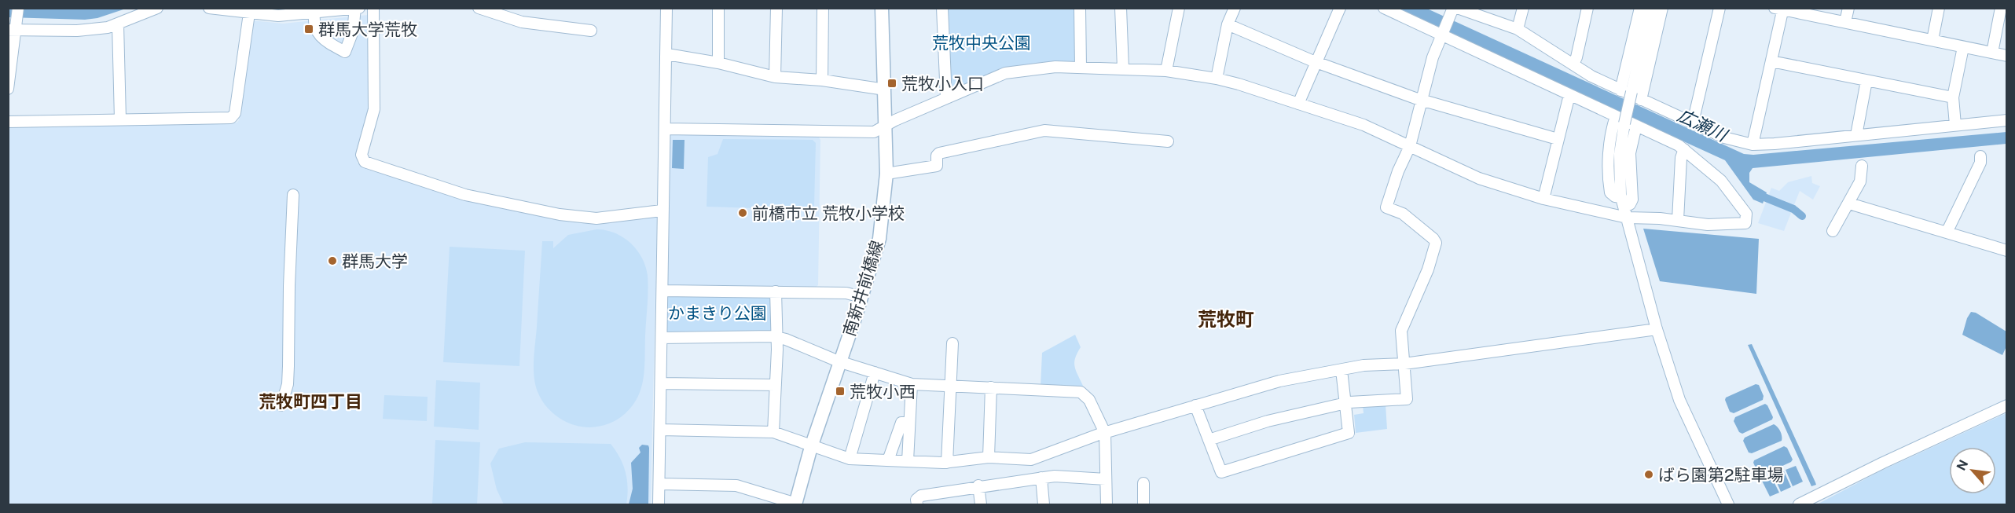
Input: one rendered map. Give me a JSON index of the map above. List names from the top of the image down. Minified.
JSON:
{"streets":{"main road":["南新井前橋線"]},"districts":["荒牧町","荒牧町四丁目"],"water":["広瀬川"],"parks":["荒牧中央公園","かまきり公園"],"places":{"transit":["群馬大学荒牧","荒牧小入口","荒牧小西"],"other":["前橋市立 荒牧小学校","群馬大学","ばら園第2駐車場"]},"north":"top left"}
